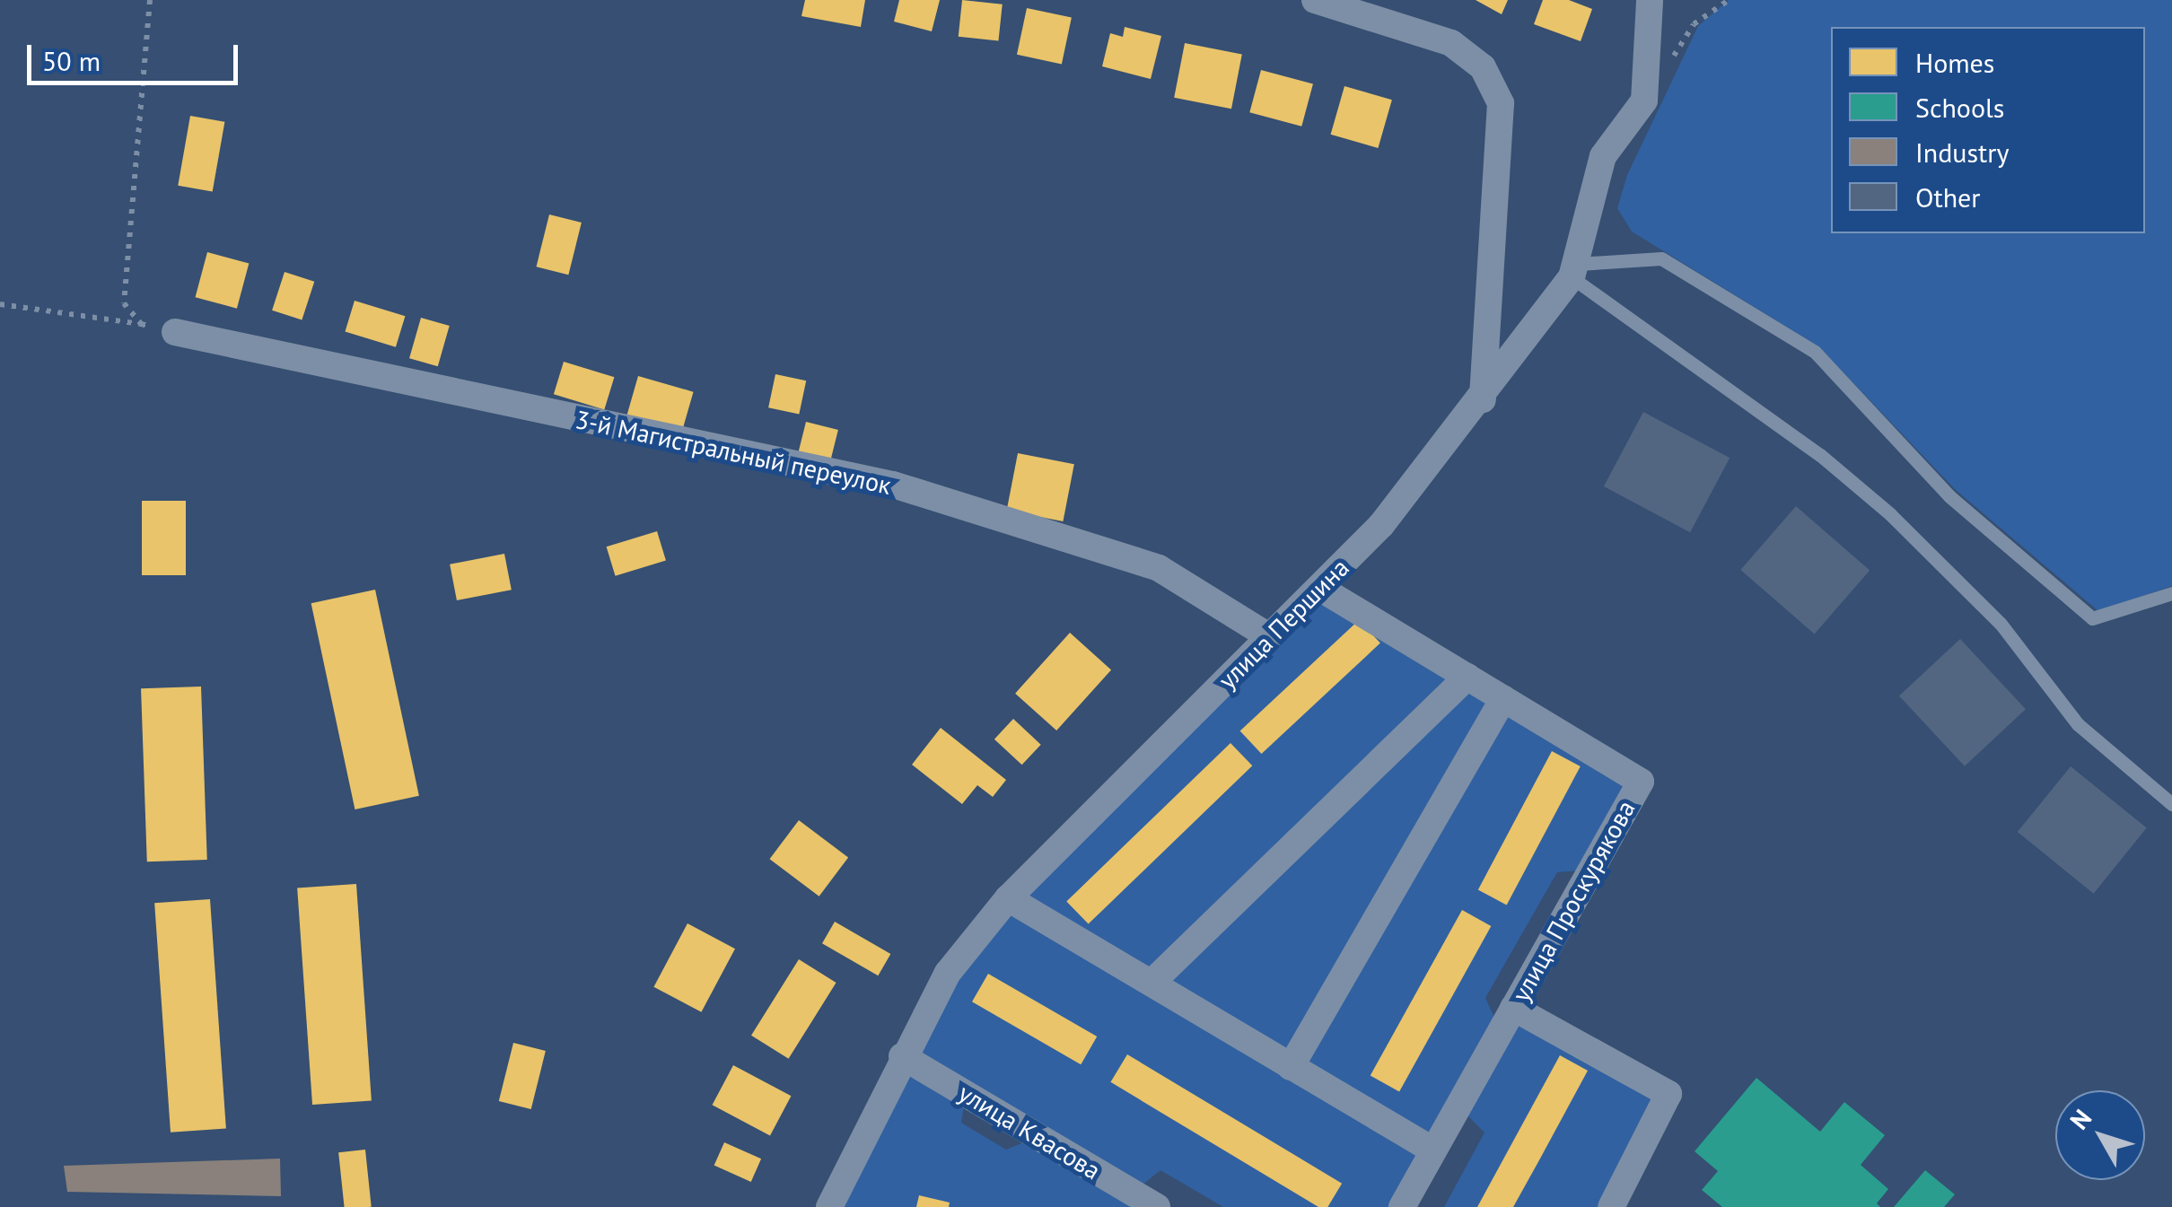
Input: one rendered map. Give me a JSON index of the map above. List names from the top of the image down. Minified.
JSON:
{"streets":{"street":["3-й Магистральный переулок","улица Першина","улица Проскурякова","улица Квасова"]},"crossings":[["3-й Магистральный переулок","улица Першина"],["улица Першина","улица Проскурякова"],["улица Першина","улица Квасова"]],"legend":["Homes","Schools","Industry","Other"],"scale_bar":"50 m","north":"top left"}
